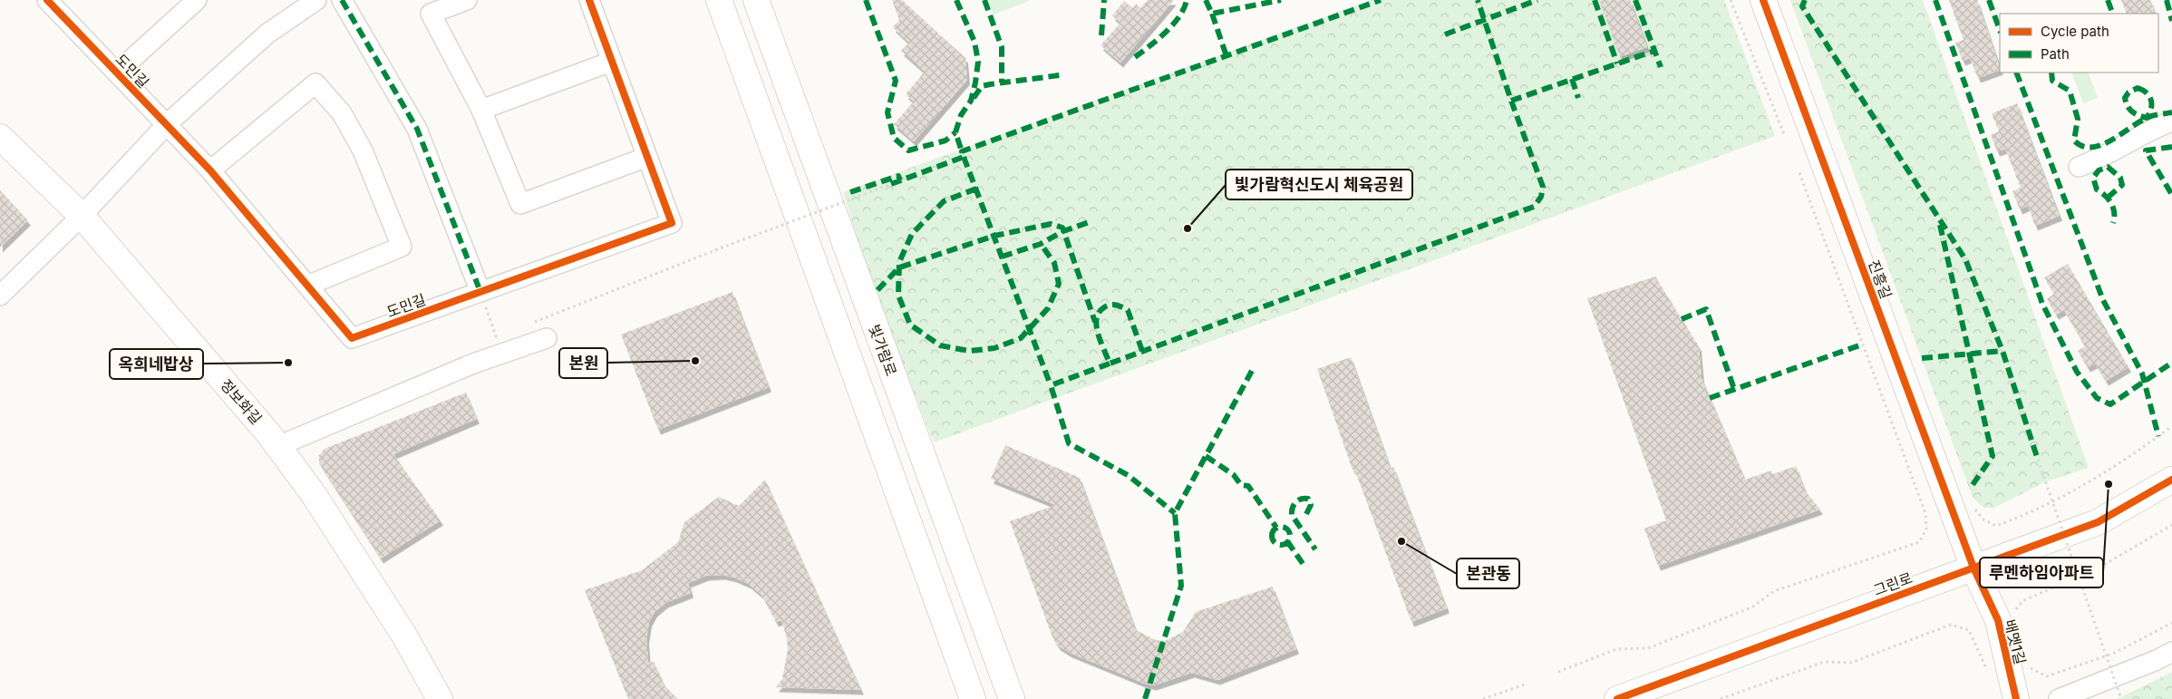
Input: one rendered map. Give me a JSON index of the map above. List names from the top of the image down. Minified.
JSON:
{"streets":{"street":["도민길","진흥길","빛가람로","정보화길","그린로","배멧1길"]},"crossings":[["진흥길","그린로"],["진흥길","배멧1길"],["그린로","배멧1길"]],"places":["빛가람혁신도시 체육공원","본원","옥희네밥상","루멘하임아파트","본관동"],"legend":["Cycle path","Path"]}
